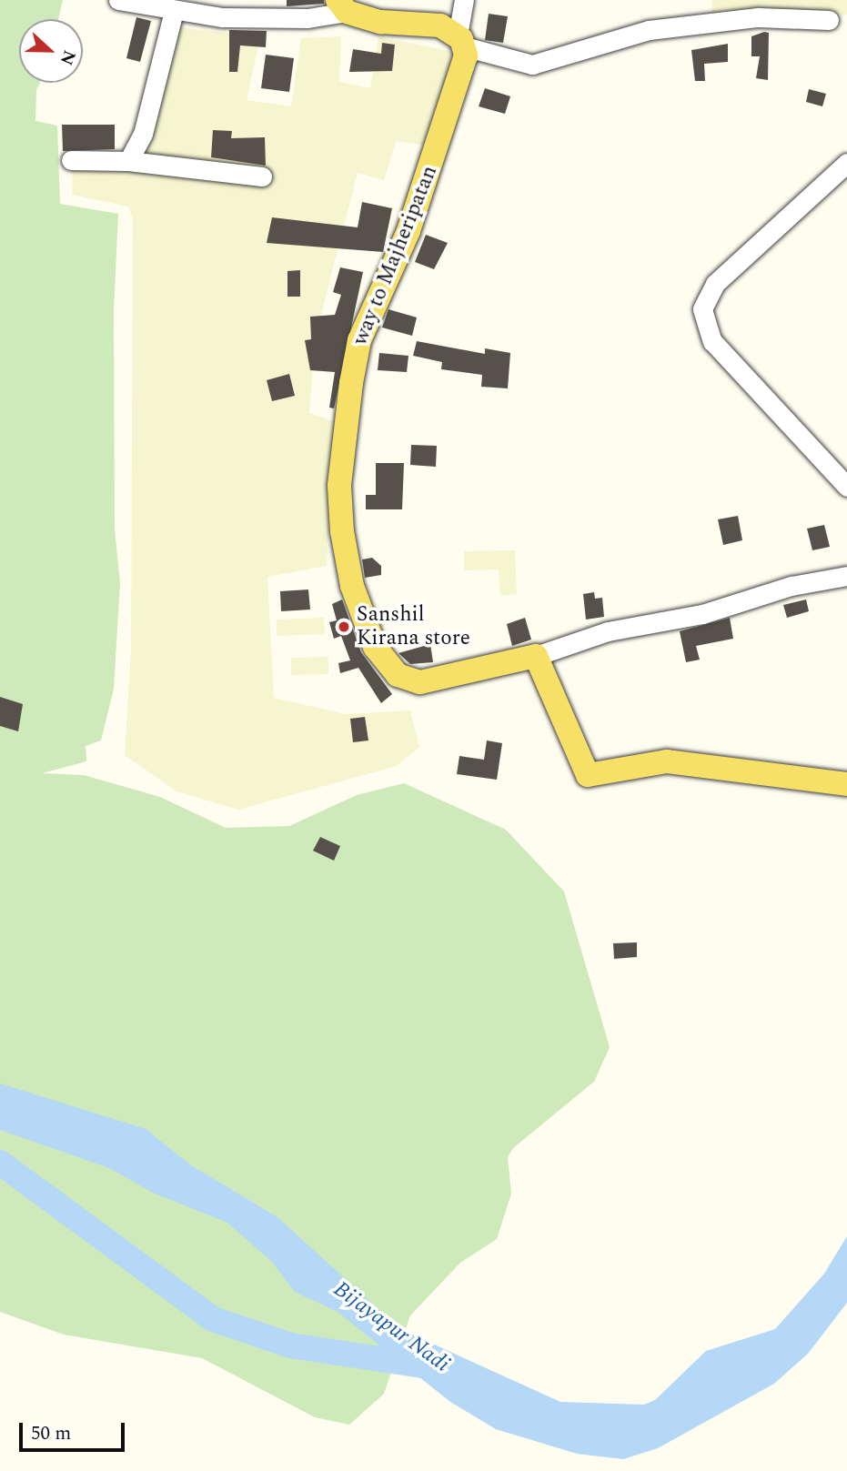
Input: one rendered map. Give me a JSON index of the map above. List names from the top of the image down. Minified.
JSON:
{"streets":{"main road":["way to Majheripatan"]},"water":["Bijayapur Nadi"],"places":["Sanshil Kirana store"],"scale_bar":"50 m","north":"right"}
